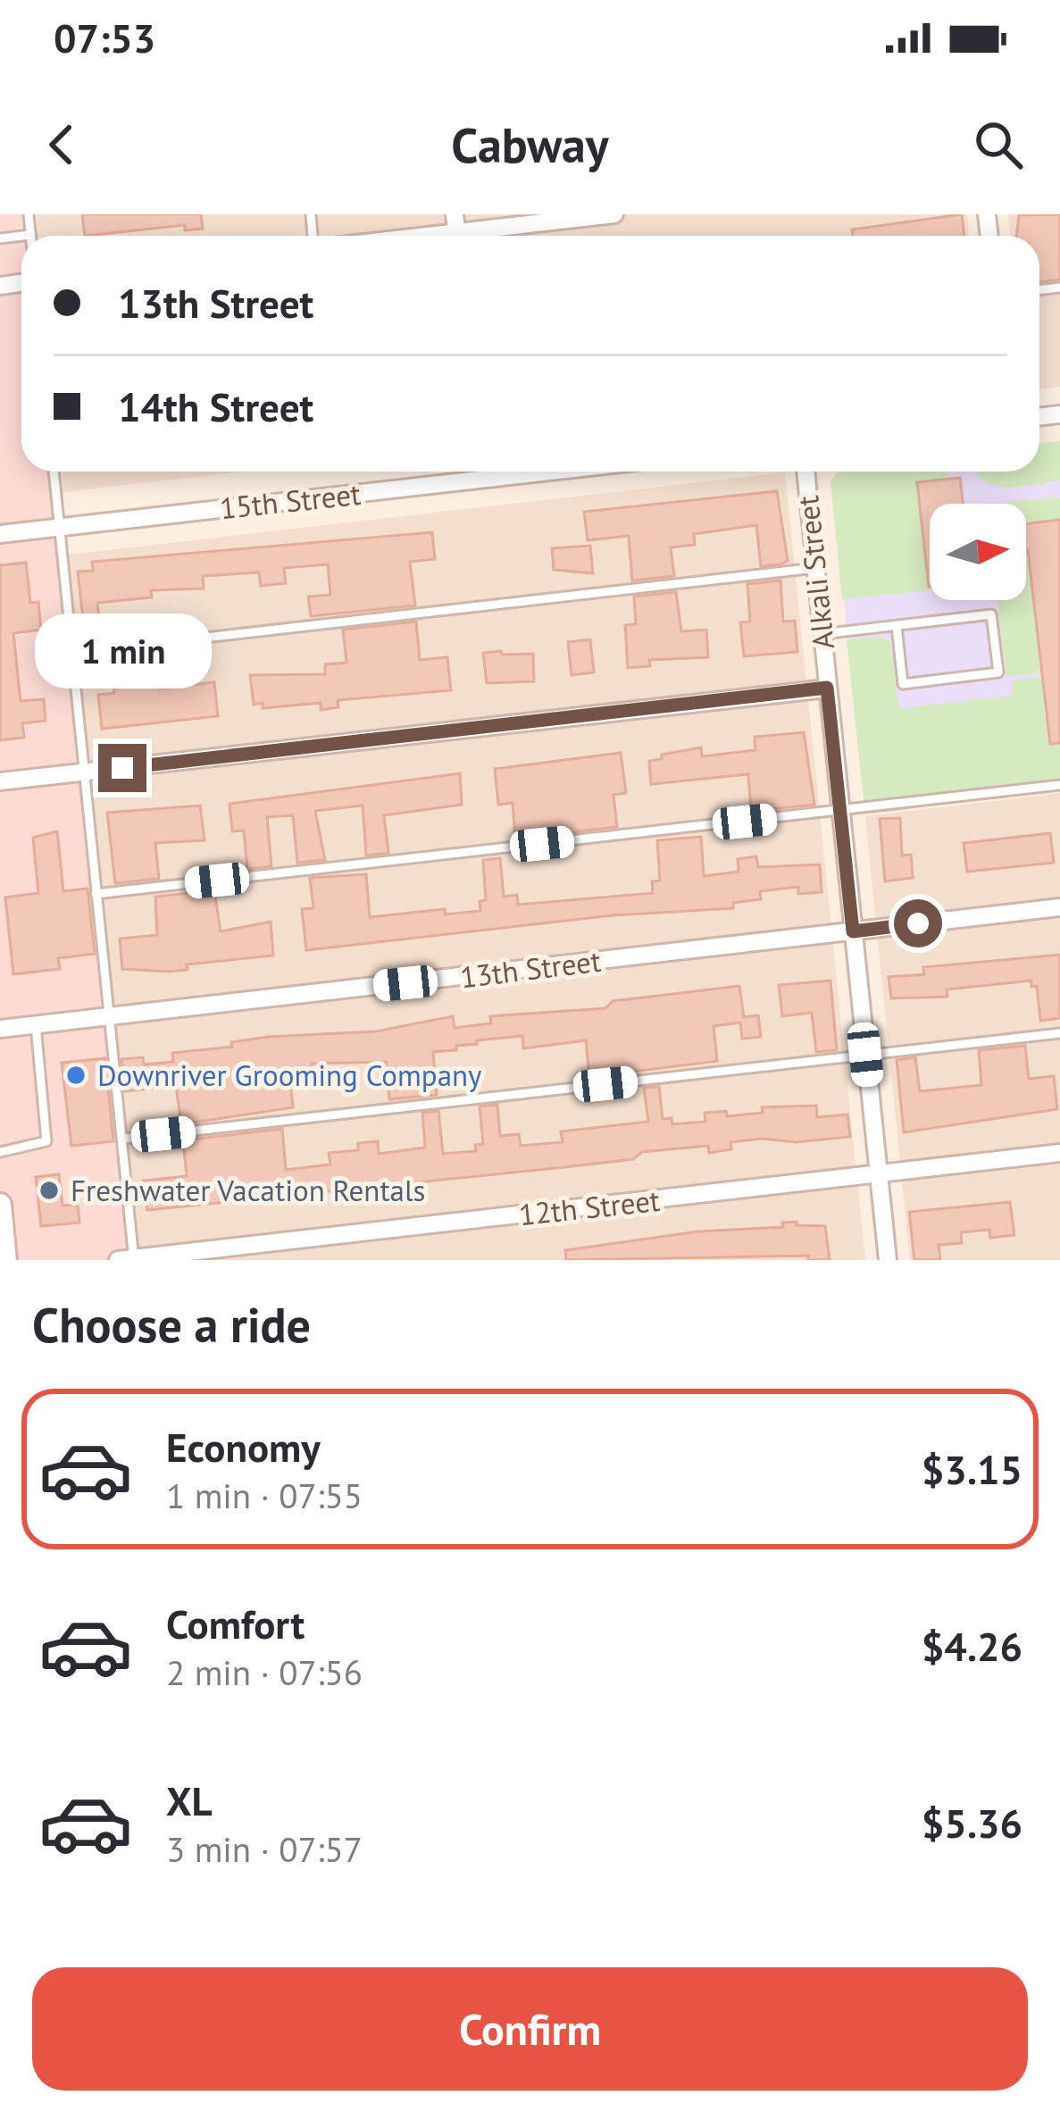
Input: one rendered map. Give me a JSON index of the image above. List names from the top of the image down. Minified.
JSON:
{"streets":{"street":["15th Street","Alkali Street","13th Street","12th Street"]},"crossings":[["Alkali Street","13th Street"],["Alkali Street","12th Street"]],"places":["Downriver Grooming Company","Freshwater Vacation Rentals"],"north":"right","page":{"status":"07:53","header":"Cabway","banner":["13th Street","14th Street"],"bubble":"1 min","heading":"Choose a ride","list":[{"name":"Economy","note":"1 min · 07:55","value":"$3.15"},{"name":"Comfort","note":"2 min · 07:56","value":"$4.26"},{"name":"XL","note":"3 min · 07:57","value":"$5.36"}],"buttons":"Confirm"}}
